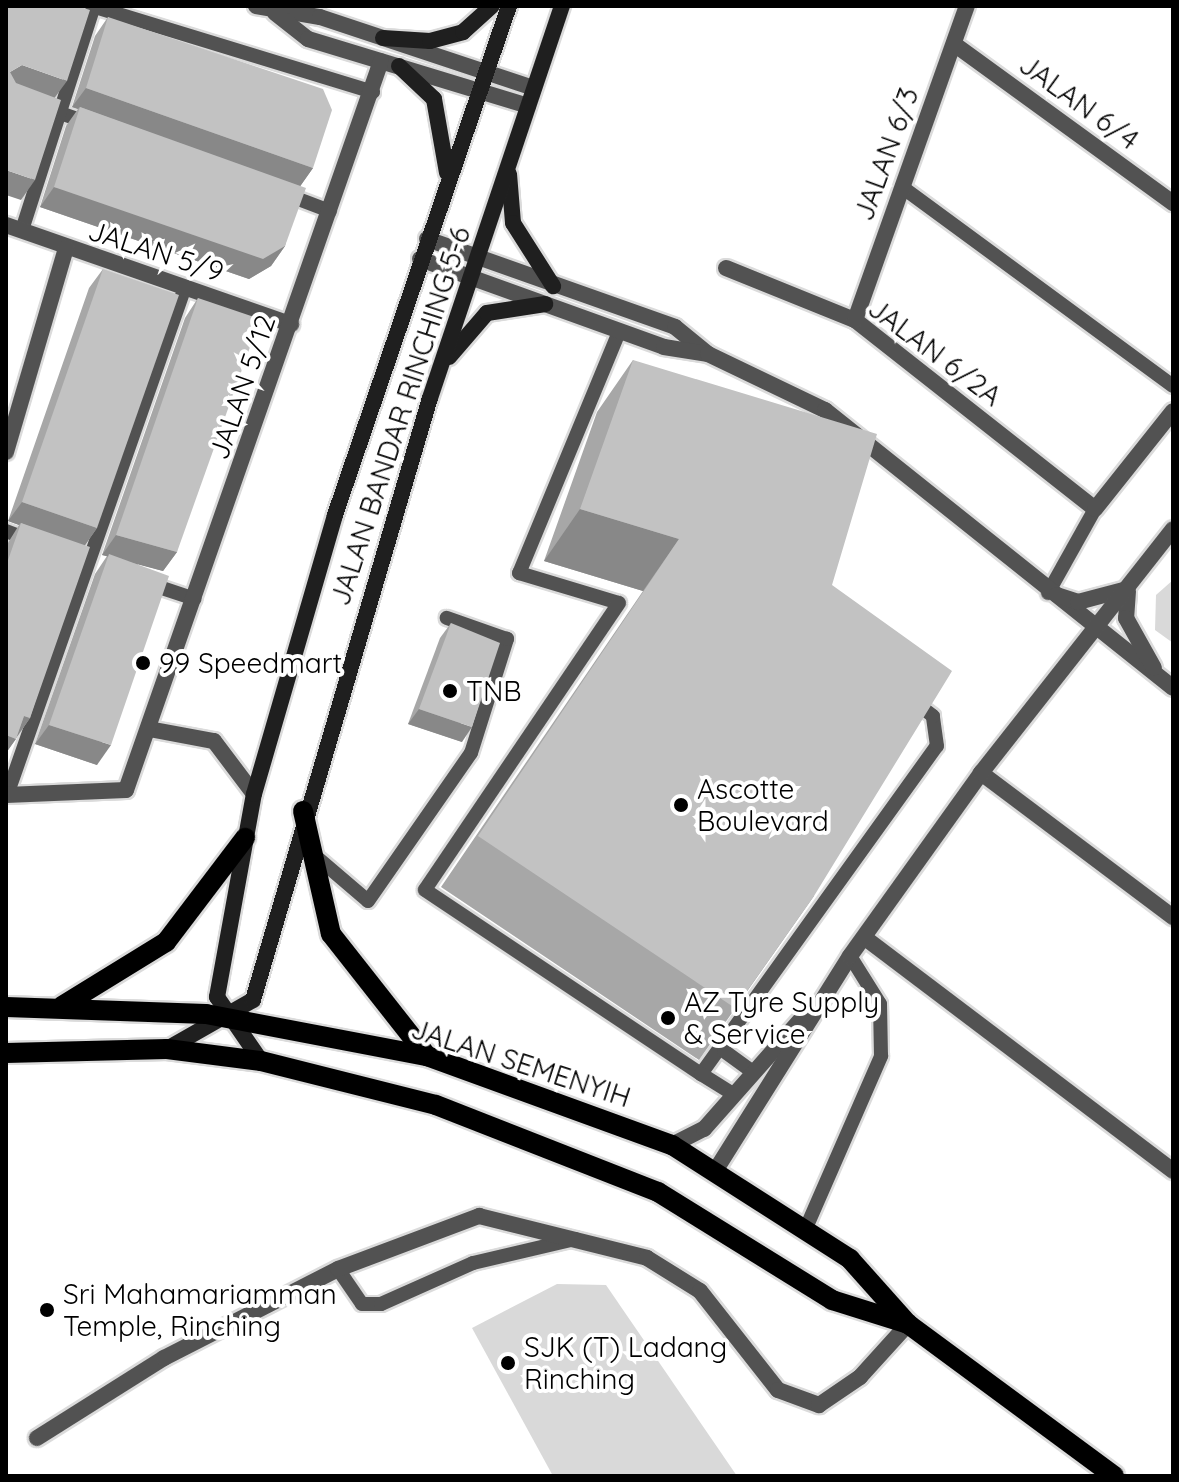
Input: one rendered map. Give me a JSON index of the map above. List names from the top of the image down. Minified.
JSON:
{"streets":{"main road":["JALAN SEMENYIH"],"street":["JALAN 6/4","JALAN 6/3","JALAN 5/9","JALAN 6/2A","JALAN 5/12","JALAN BANDAR RINCHING 5-6"]},"crossings":[["JALAN 6/4","JALAN 6/3"],["JALAN 6/3","JALAN 6/2A"],["JALAN 5/9","JALAN 5/12"],["JALAN BANDAR RINCHING 5-6","JALAN SEMENYIH"]],"places":["99 Speedmart","TNB","Ascotte Boulevard","AZ Tyre Supply & Service","Sri Mahamariamman Temple, Rinching","SJK (T) Ladang Rinching"]}
